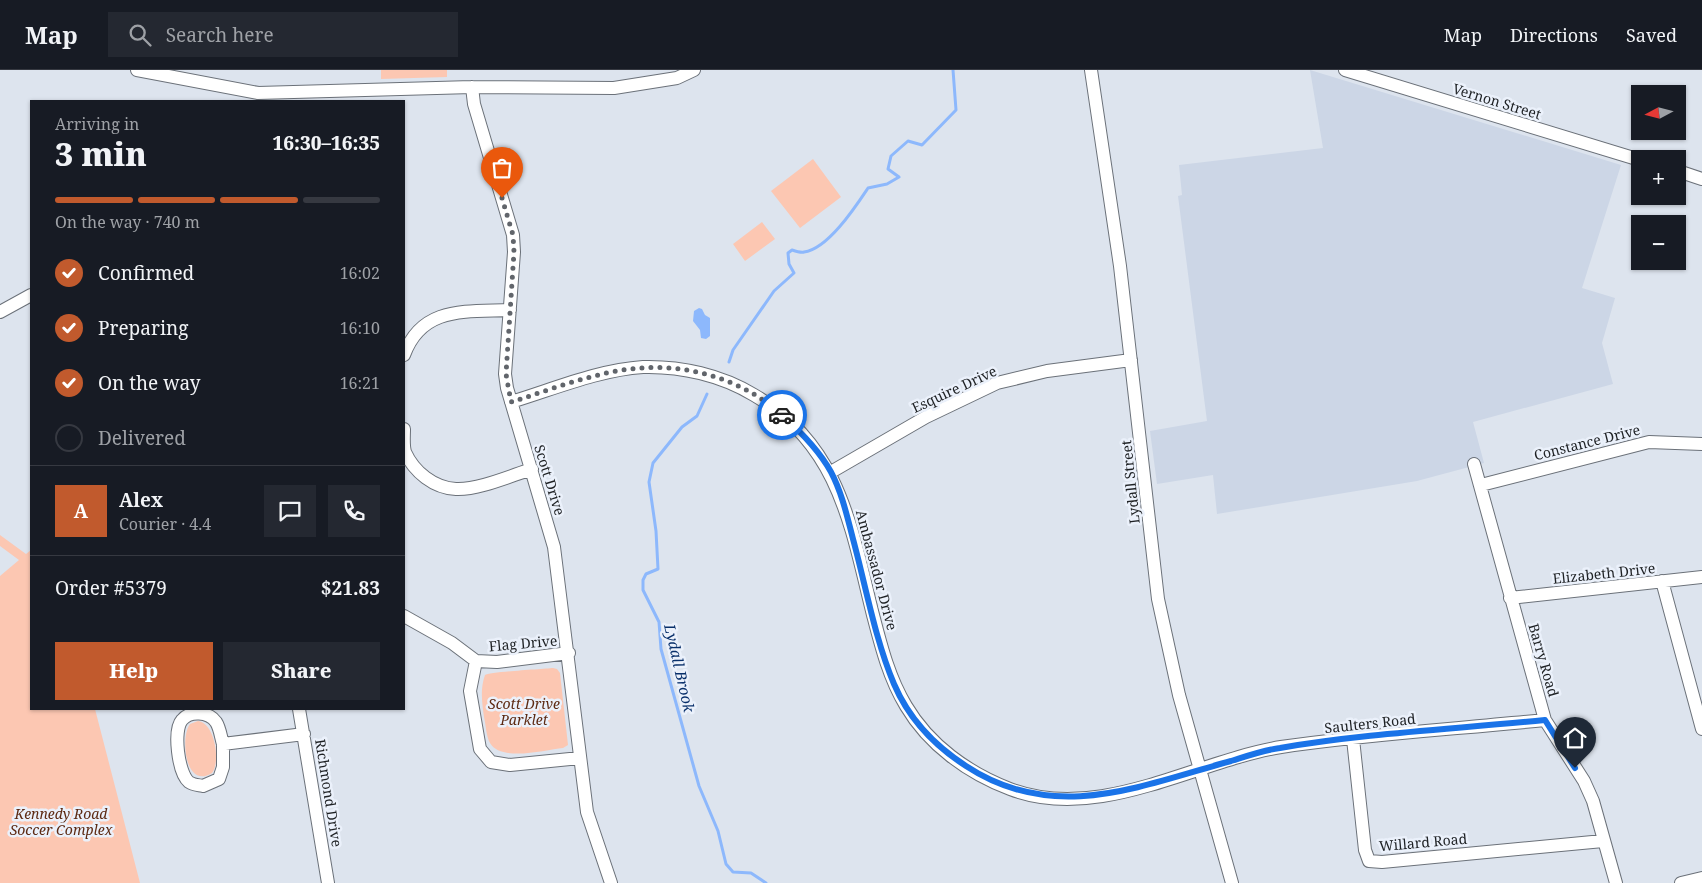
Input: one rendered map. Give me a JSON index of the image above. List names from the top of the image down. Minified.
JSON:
{"streets":{"street":["Vernon Street","Esquire Drive","Constance Drive","Scott Drive","Lydall Street","Ambassador Drive","Elizabeth Drive","Flag Drive","Barry Road","Saulters Road","Richmond Drive","Willard Road"]},"crossings":[["Esquire Drive","Lydall Street"],["Esquire Drive","Ambassador Drive"],["Constance Drive","Barry Road"],["Scott Drive","Ambassador Drive"],["Scott Drive","Flag Drive"],["Lydall Street","Ambassador Drive"],["Lydall Street","Saulters Road"],["Ambassador Drive","Saulters Road"],["Elizabeth Drive","Barry Road"],["Barry Road","Saulters Road"],["Barry Road","Willard Road"],["Saulters Road","Willard Road"]],"water":["Lydall Brook"],"parks":["Scott Drive Parklet","Kennedy Road Soccer Complex"],"north":"left","page":{"header":"Map","search":"Search here","nav":["Map","Directions","Saved"],"map_buttons":["+","−"],"heading":["3 min","Arriving in","16:30–16:35"],"panel":["Alex","Courier · 4.4","Order #5379","$21.83"],"bar":"On the way · 740 m","list":[["Confirmed","16:02"],["Preparing","16:10"],["On the way","16:21"],"Delivered"],"round":"A","buttons":["Help","Share"]}}
